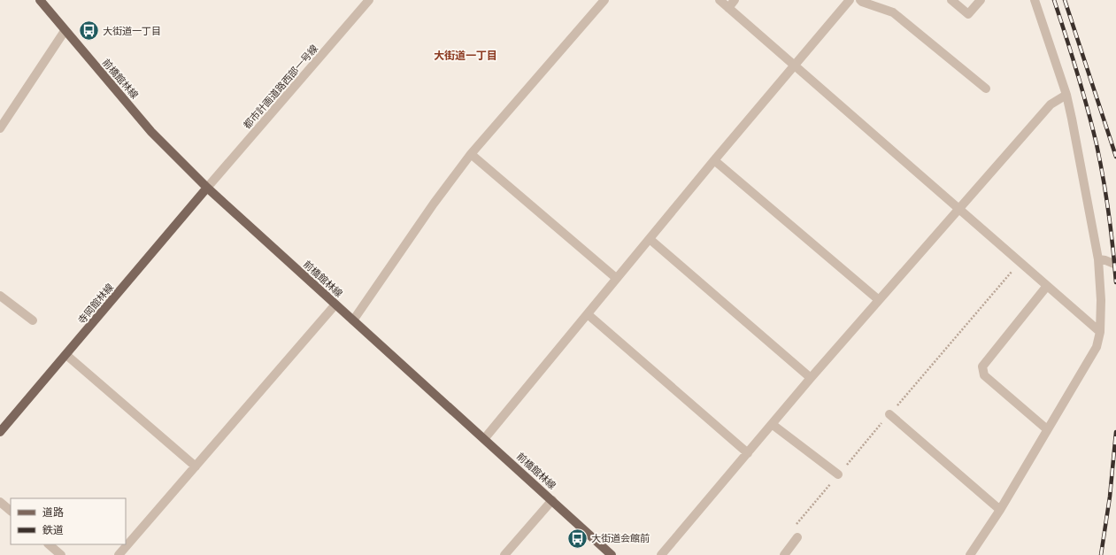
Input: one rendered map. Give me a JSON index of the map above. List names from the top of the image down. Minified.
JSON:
{"streets":{"main road":["前橋館林線","寺岡館林線"],"street":["都市計画道路西部一号線"]},"crossings":[["前橋館林線","都市計画道路西部一号線"],["前橋館林線","寺岡館林線"],["都市計画道路西部一号線","寺岡館林線"]],"districts":["大街道一丁目"],"places":{"bus stop":["大街道一丁目","大街道会館前"]},"legend":["道路","鉄道"]}
